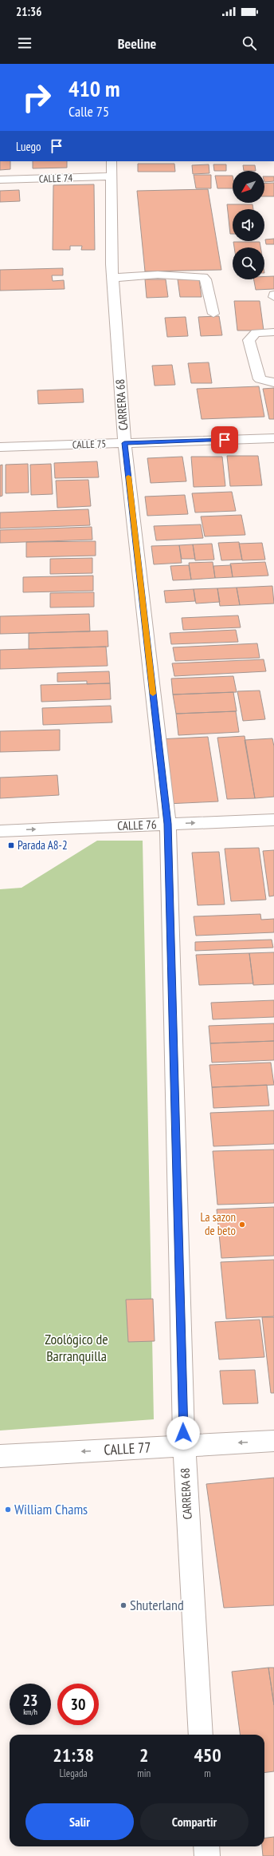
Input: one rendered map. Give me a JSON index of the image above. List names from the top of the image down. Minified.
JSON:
{"streets":{"street":["CALLE 74","CARRERA 68","CALLE 75","CALLE 76","CALLE 77"]},"crossings":[["CALLE 74","CARRERA 68"],["CARRERA 68","CALLE 75"],["CARRERA 68","CALLE 76"],["CARRERA 68","CALLE 77"]],"one_way":["CALLE 76","CALLE 77"],"parks":["Zoológico de Barranquilla"],"places":{"transit":["Parada A8-2"],"other":["La sazon de beto","William Chams","Shuterland"]},"north":"bottom left","page":{"status":"21:36","header":"Beeline","turn":["410 m","Calle 75"],"then":"Luego","speed":"23 km/h","limit":"30","eta":["21:38","Llegada","2","min","450","m"],"buttons":["Salir","Compartir"]}}
